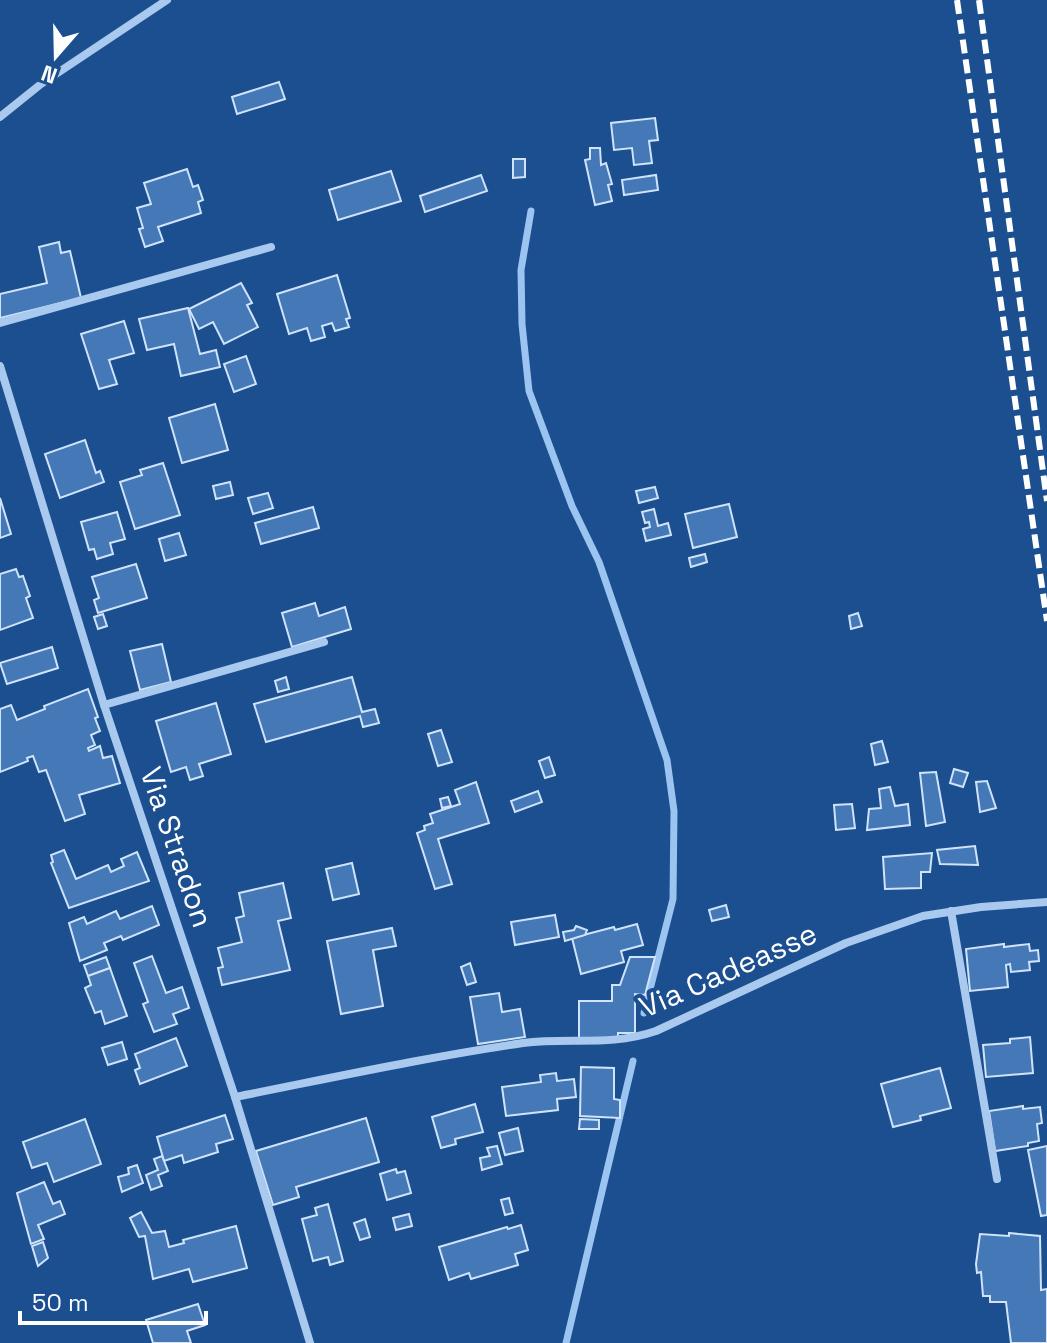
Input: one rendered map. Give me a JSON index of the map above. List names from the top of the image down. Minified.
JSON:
{"streets":{"street":["Via Stradon","Via Cadeasse"]},"crossings":[["Via Stradon","Via Cadeasse"]],"scale_bar":"50 m","north":"bottom"}
